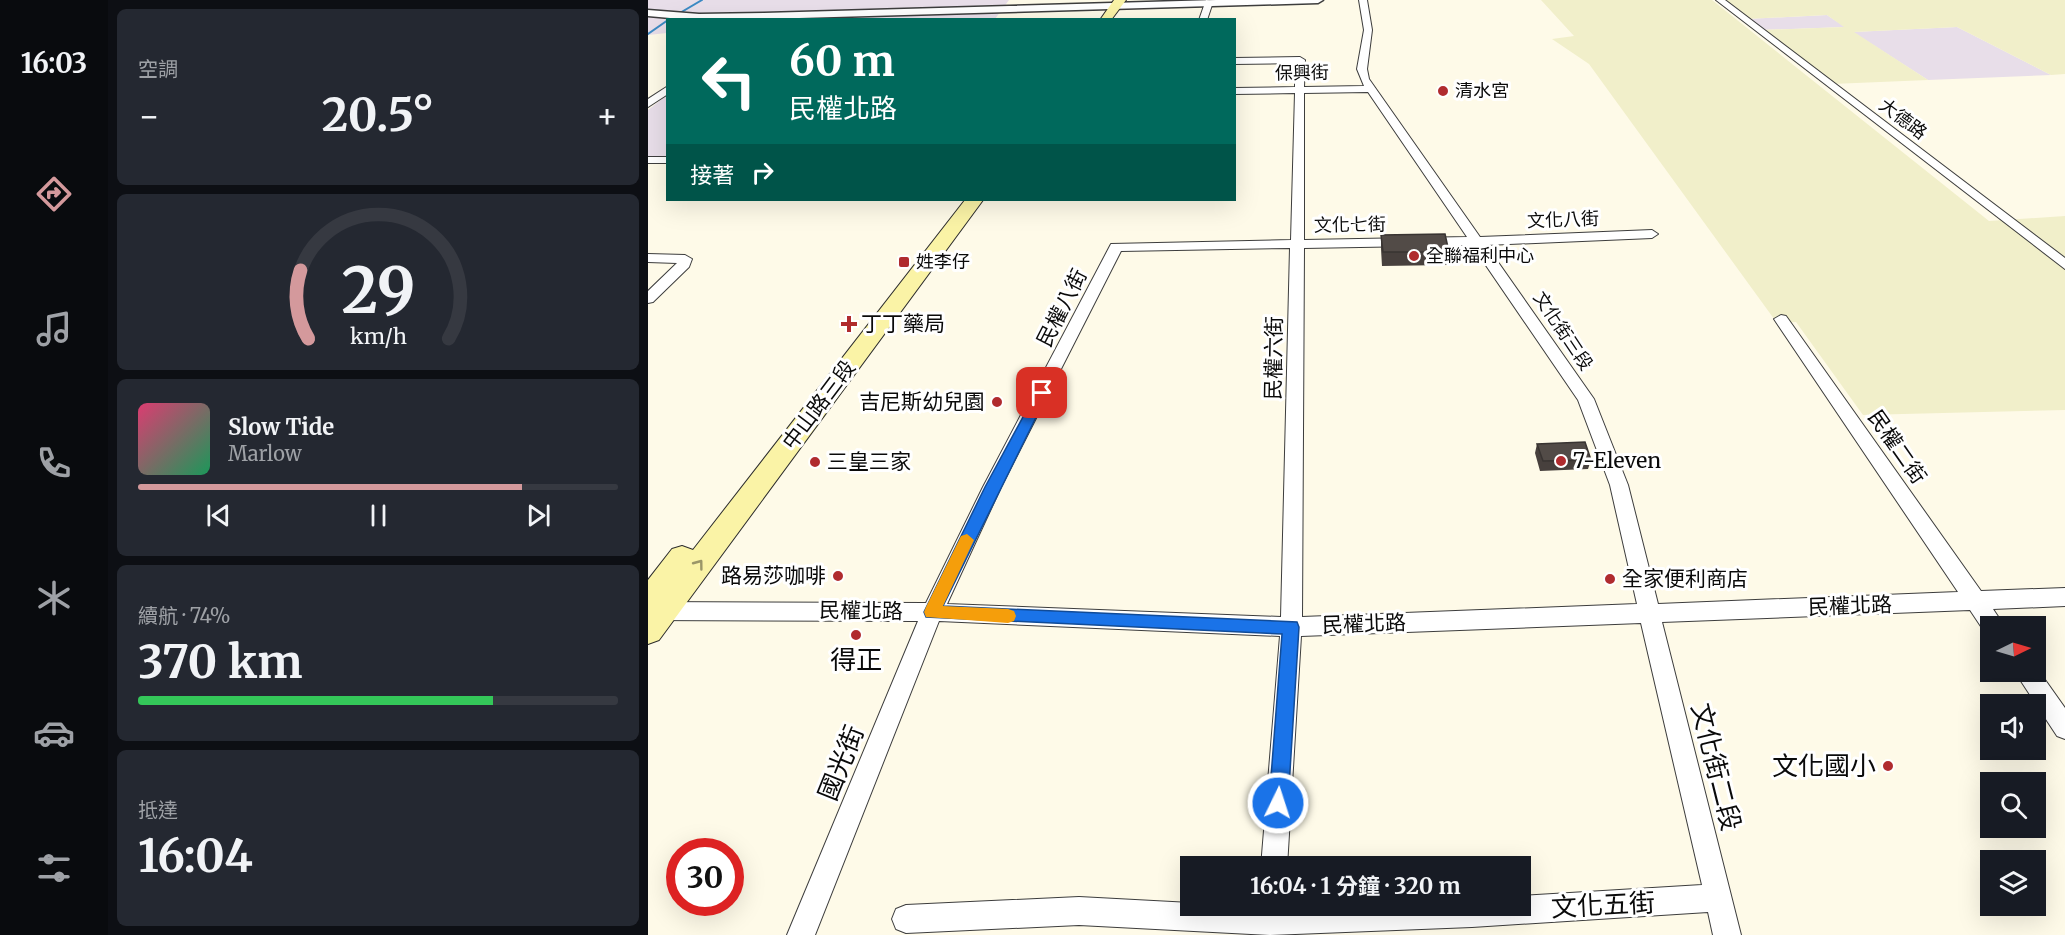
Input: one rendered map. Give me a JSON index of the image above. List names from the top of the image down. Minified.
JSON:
{"streets":{"main road":["中山路三段"],"street":["保興街","大德路","文化八街","文化七街","民權八街","文化街三段","民權六街","民權二街","民權北路","國光街","文化街二段","文化五街"]},"crossings":[["保興街","文化街三段"],["保興街","民權六街"],["文化八街","文化七街"],["文化八街","文化街三段"],["文化七街","民權八街"],["文化七街","文化街三段"],["文化七街","民權六街"],["民權八街","民權六街"],["民權八街","民權北路"],["民權八街","國光街"],["文化街三段","民權北路"],["文化街三段","文化街二段"],["民權六街","民權北路"],["中山路三段","民權北路"],["民權二街","民權北路"],["民權北路","國光街"],["民權北路","文化街二段"],["文化街二段","文化五街"]],"places":{"other":["清水宮","全聯福利中心","吉尼斯幼兒園","7-Eleven","三皇三家","路易莎咖啡","全家便利商店","得正","文化國小"],"transit":["姓李仔"],"health":["丁丁藥局"]},"north":"right","page":{"tabs":"16:03","tile":["空調",["續航 · 74%","370 km"],["抵達","16:04"]],"turn":["60 m","民權北路"],"heat":["−","20.5°","+"],"then":"接著","song":["Slow Tide","Marlow"],"limit":"30","trip":"16:04 · 1 分鐘 · 320 m","gauge":["29","km/h"]}}
